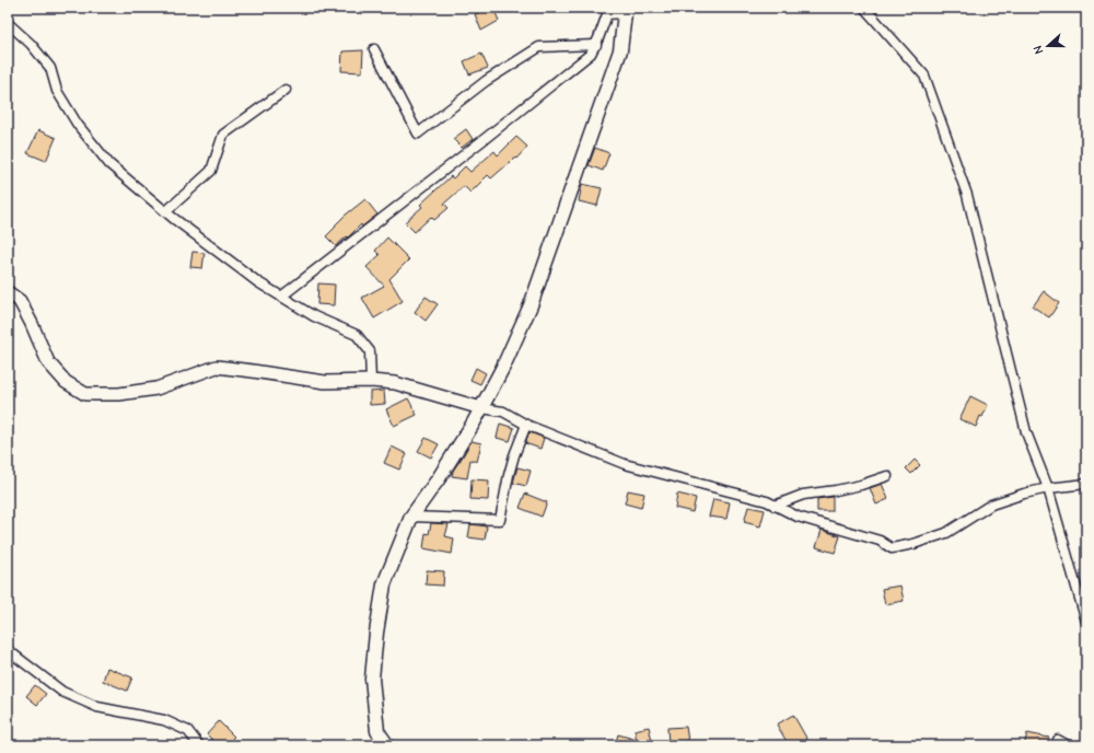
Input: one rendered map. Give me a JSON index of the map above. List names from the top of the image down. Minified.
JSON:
{"north":"left"}
